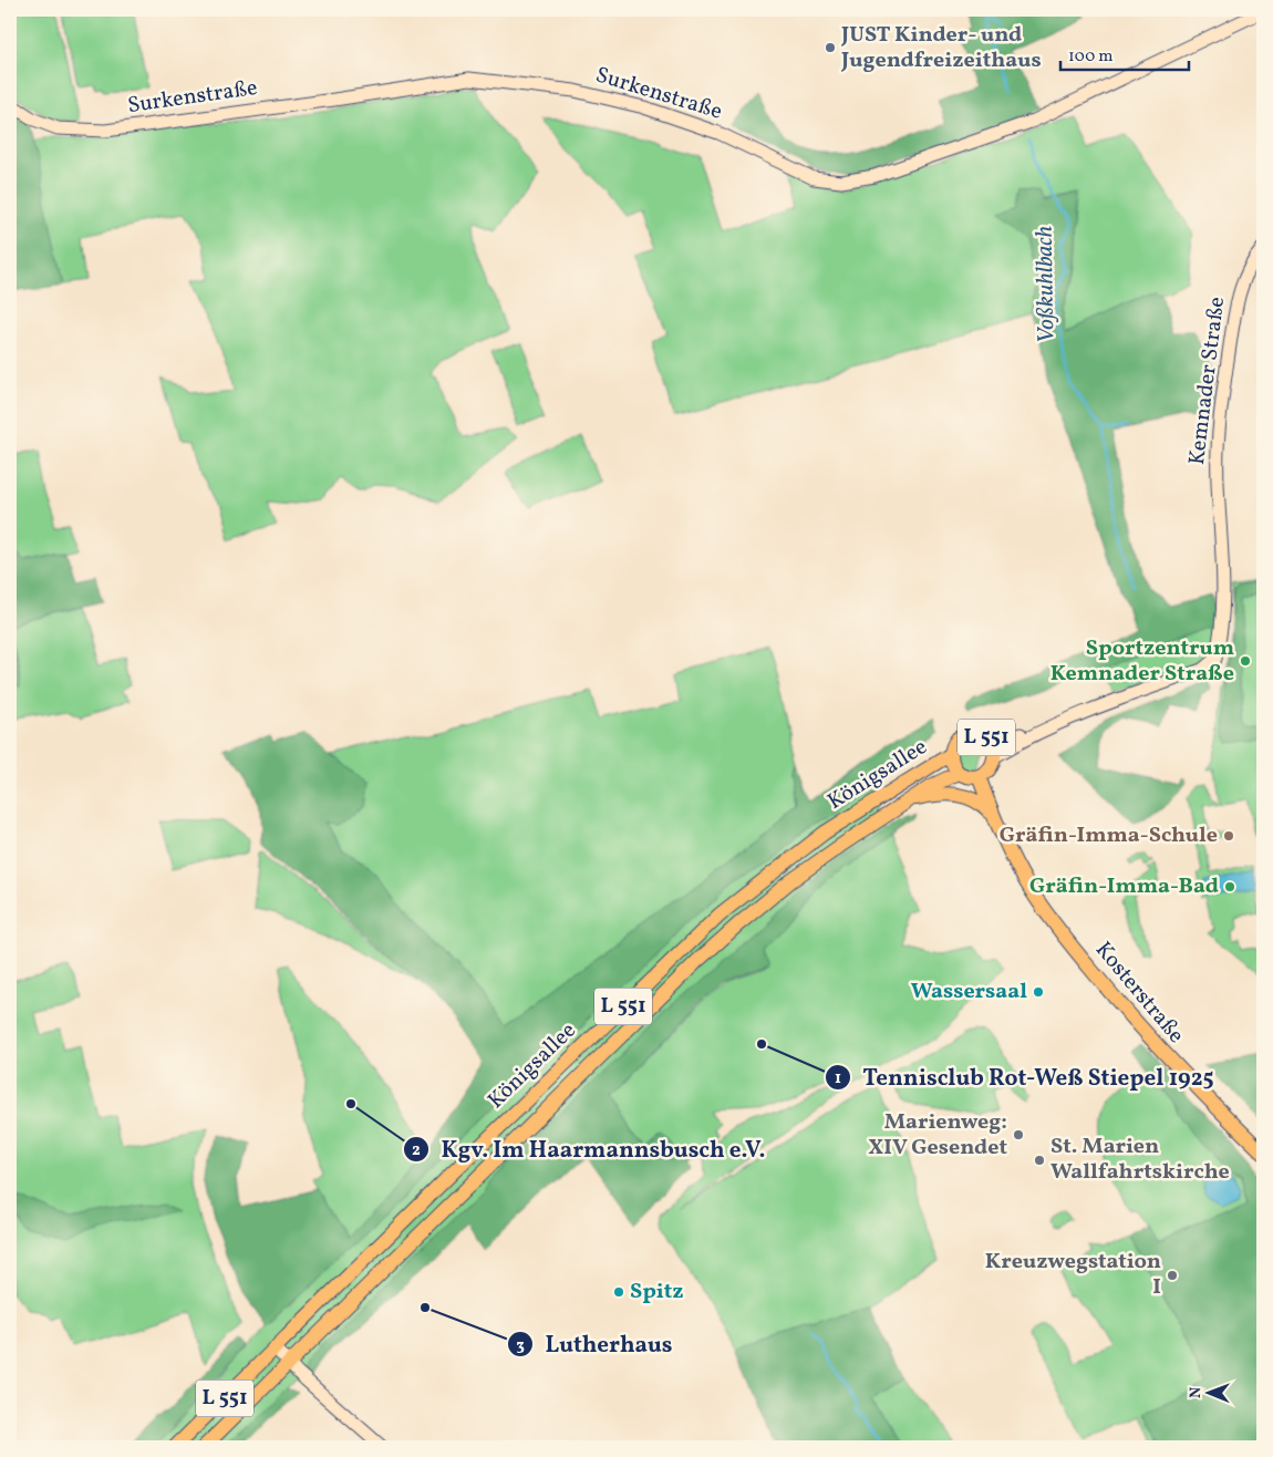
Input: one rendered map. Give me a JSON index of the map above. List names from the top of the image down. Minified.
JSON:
{"streets":{"main road":["L 551","Königsallee","Kosterstraße"],"street":["Surkenstraße","Kemnader Straße"]},"crossings":[["Kemnader Straße","L 551"],["Kemnader Straße","Königsallee"],["L 551","Königsallee"]],"water":["Voßkuhlbach"],"places":["JUST Kinder- und Jugendfreizeithaus","Sportzentrum Kemnader Straße","Gräfin-Imma-Schule","Gräfin-Imma-Bad","Wassersaal","Tennisclub Rot-Weß Stiepel 1925","Kgv. Im Haarmannsbusch e.V.","Marienweg: XIV Gesendet","St. Marien Wallfahrtskirche","Kreuzwegstation I","Spitz","Lutherhaus"],"scale_bar":"100 m","north":"left"}
